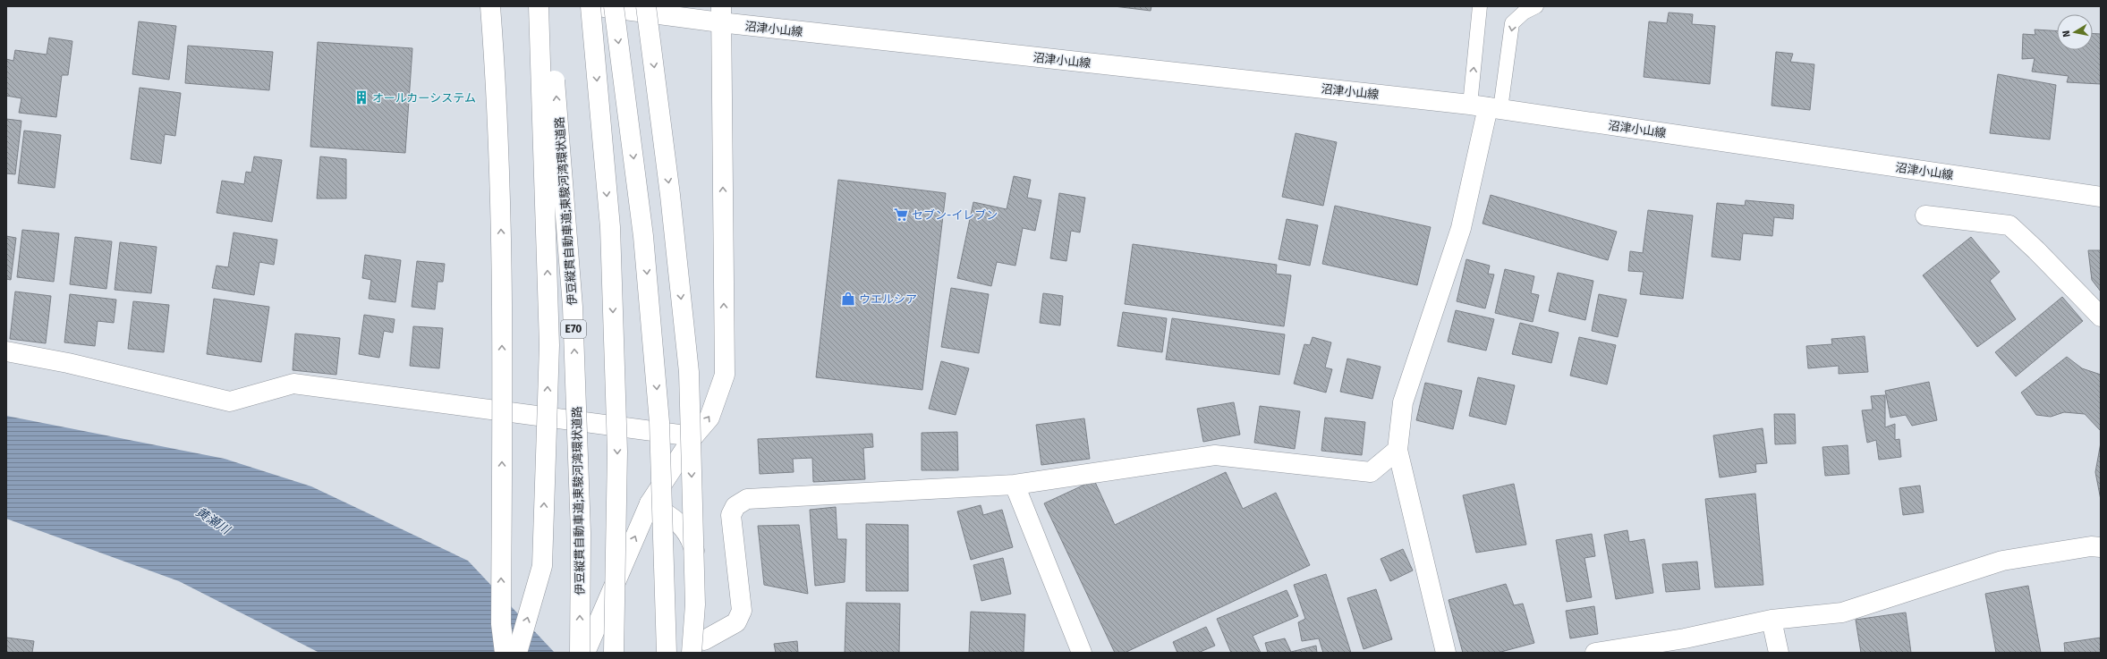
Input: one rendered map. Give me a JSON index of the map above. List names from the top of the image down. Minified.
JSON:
{"streets":{"main road":["沼津小山線","伊豆縦貫自動車道;東駿河湾環状道路","E70"]},"water":["黄瀬川"],"places":{"building":["オールカーシステム"],"supermarket":["セブン-イレブン"],"shop":["ウエルシア"]},"north":"left"}
